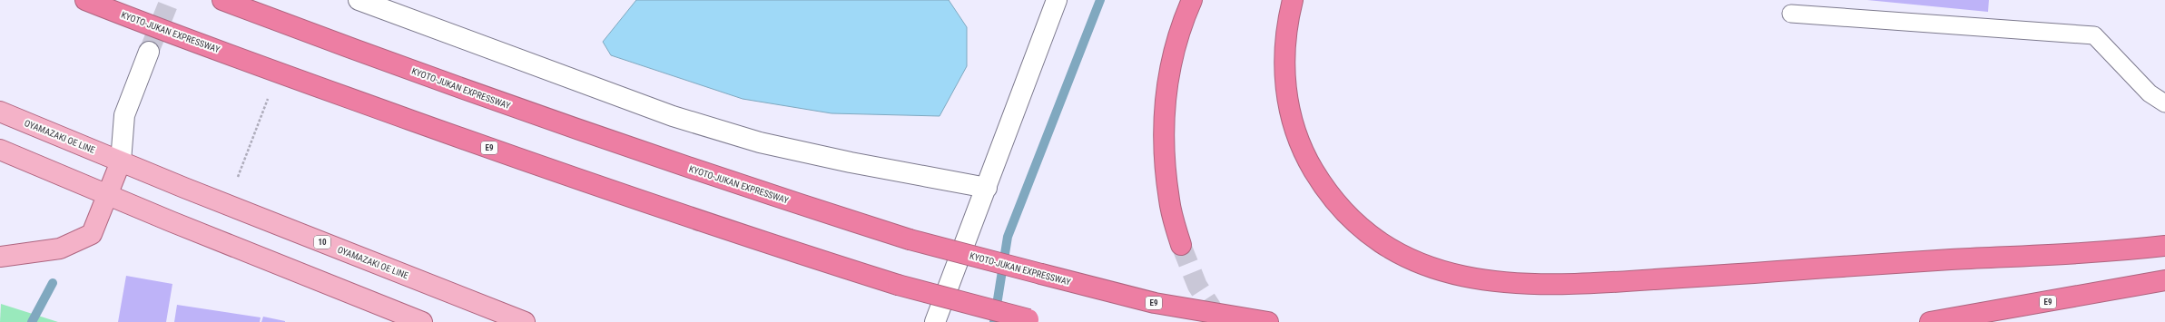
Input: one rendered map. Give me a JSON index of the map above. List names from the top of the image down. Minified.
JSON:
{"streets":{"highway":["KYOTO-JUKAN EXPRESSWAY","E9"],"main road":["OYAMAZAKI OE LINE","10"]}}
